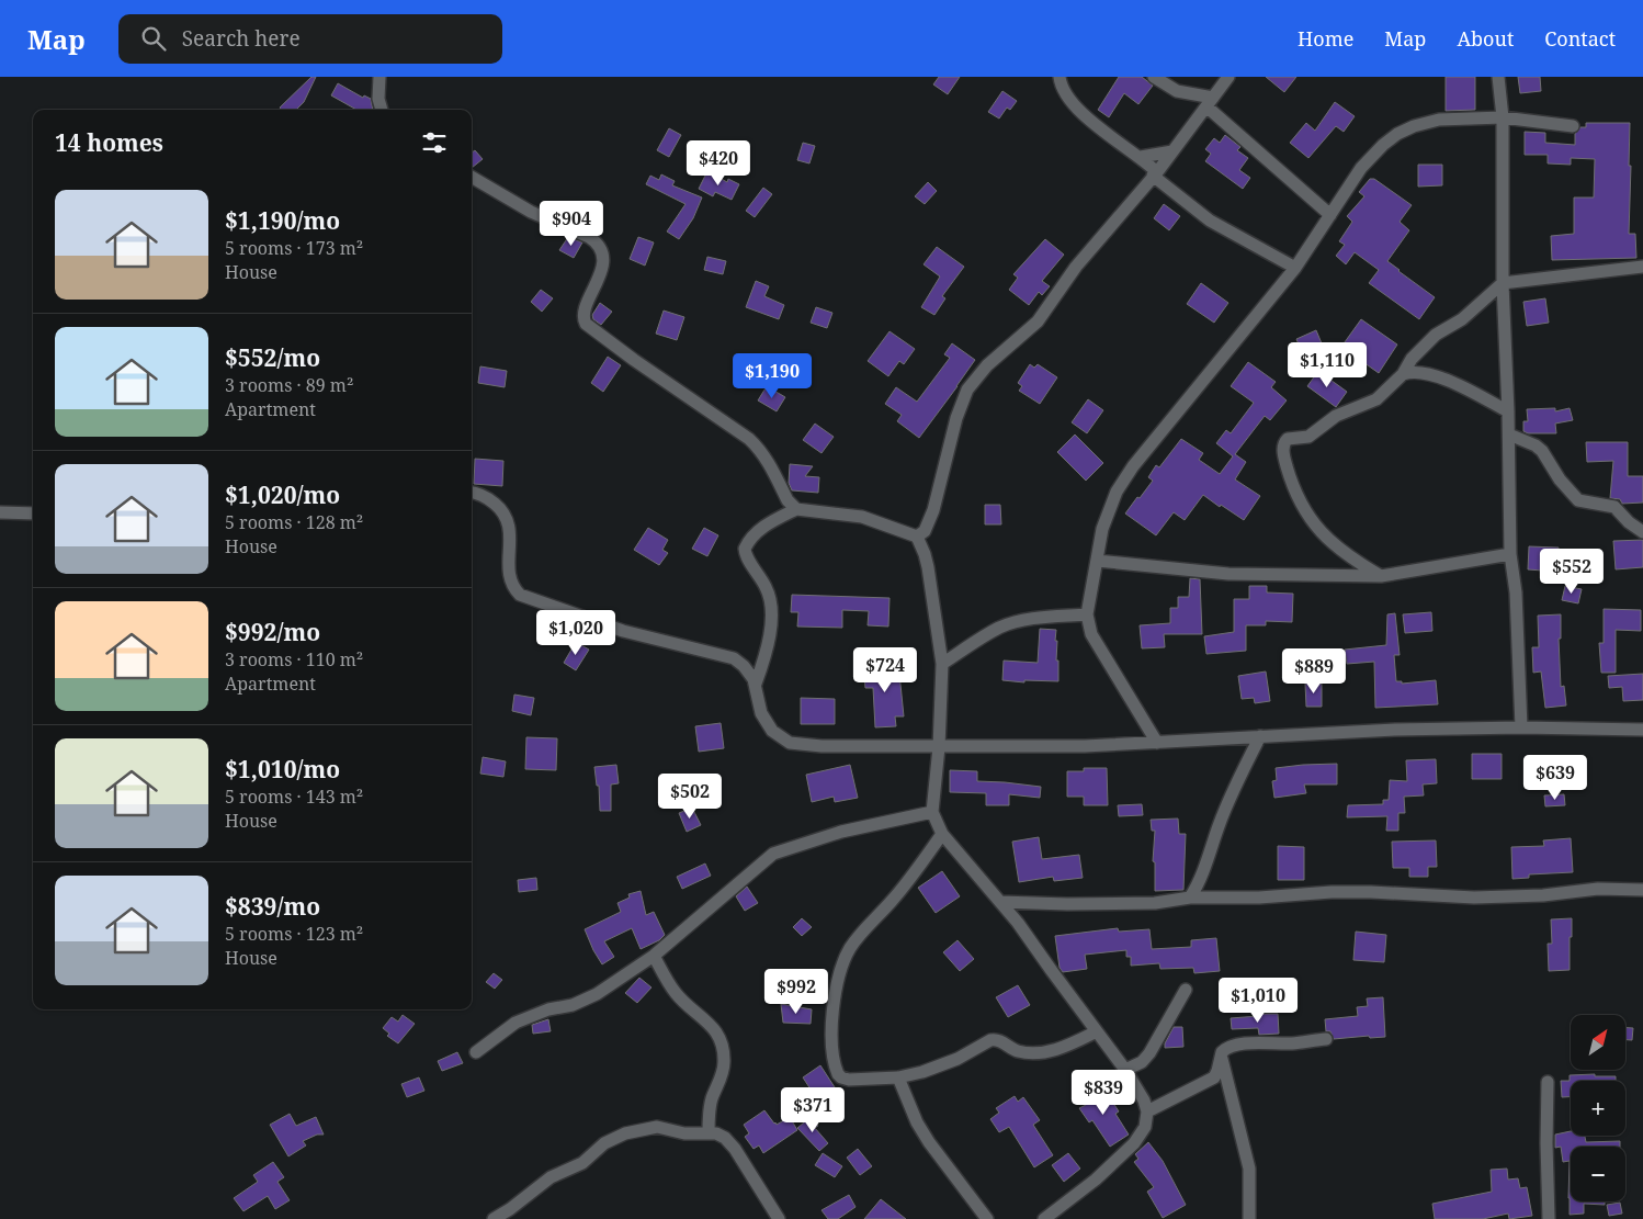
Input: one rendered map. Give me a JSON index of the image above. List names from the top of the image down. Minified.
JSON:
{"north":"top right","page":{"header":"Map","search":"Search here","nav":["Home","Map","About","Contact"],"heading":"14 homes","price":["$420","$904","$1,110","$1,190","$552","$1,020","$724","$889","$639","$502","$992","$1,010","$839","$371"],"list":[{"name":"$1,190/mo","note":"5 rooms · 173 m² · House"},{"name":"$552/mo","note":"3 rooms · 89 m² · Apartment"},{"name":"$1,020/mo","note":"5 rooms · 128 m² · House"},{"name":"$992/mo","note":"3 rooms · 110 m² · Apartment"},{"name":"$1,010/mo","note":"5 rooms · 143 m² · House"},{"name":"$839/mo","note":"5 rooms · 123 m² · House"}],"map_buttons":["+","−"]}}
